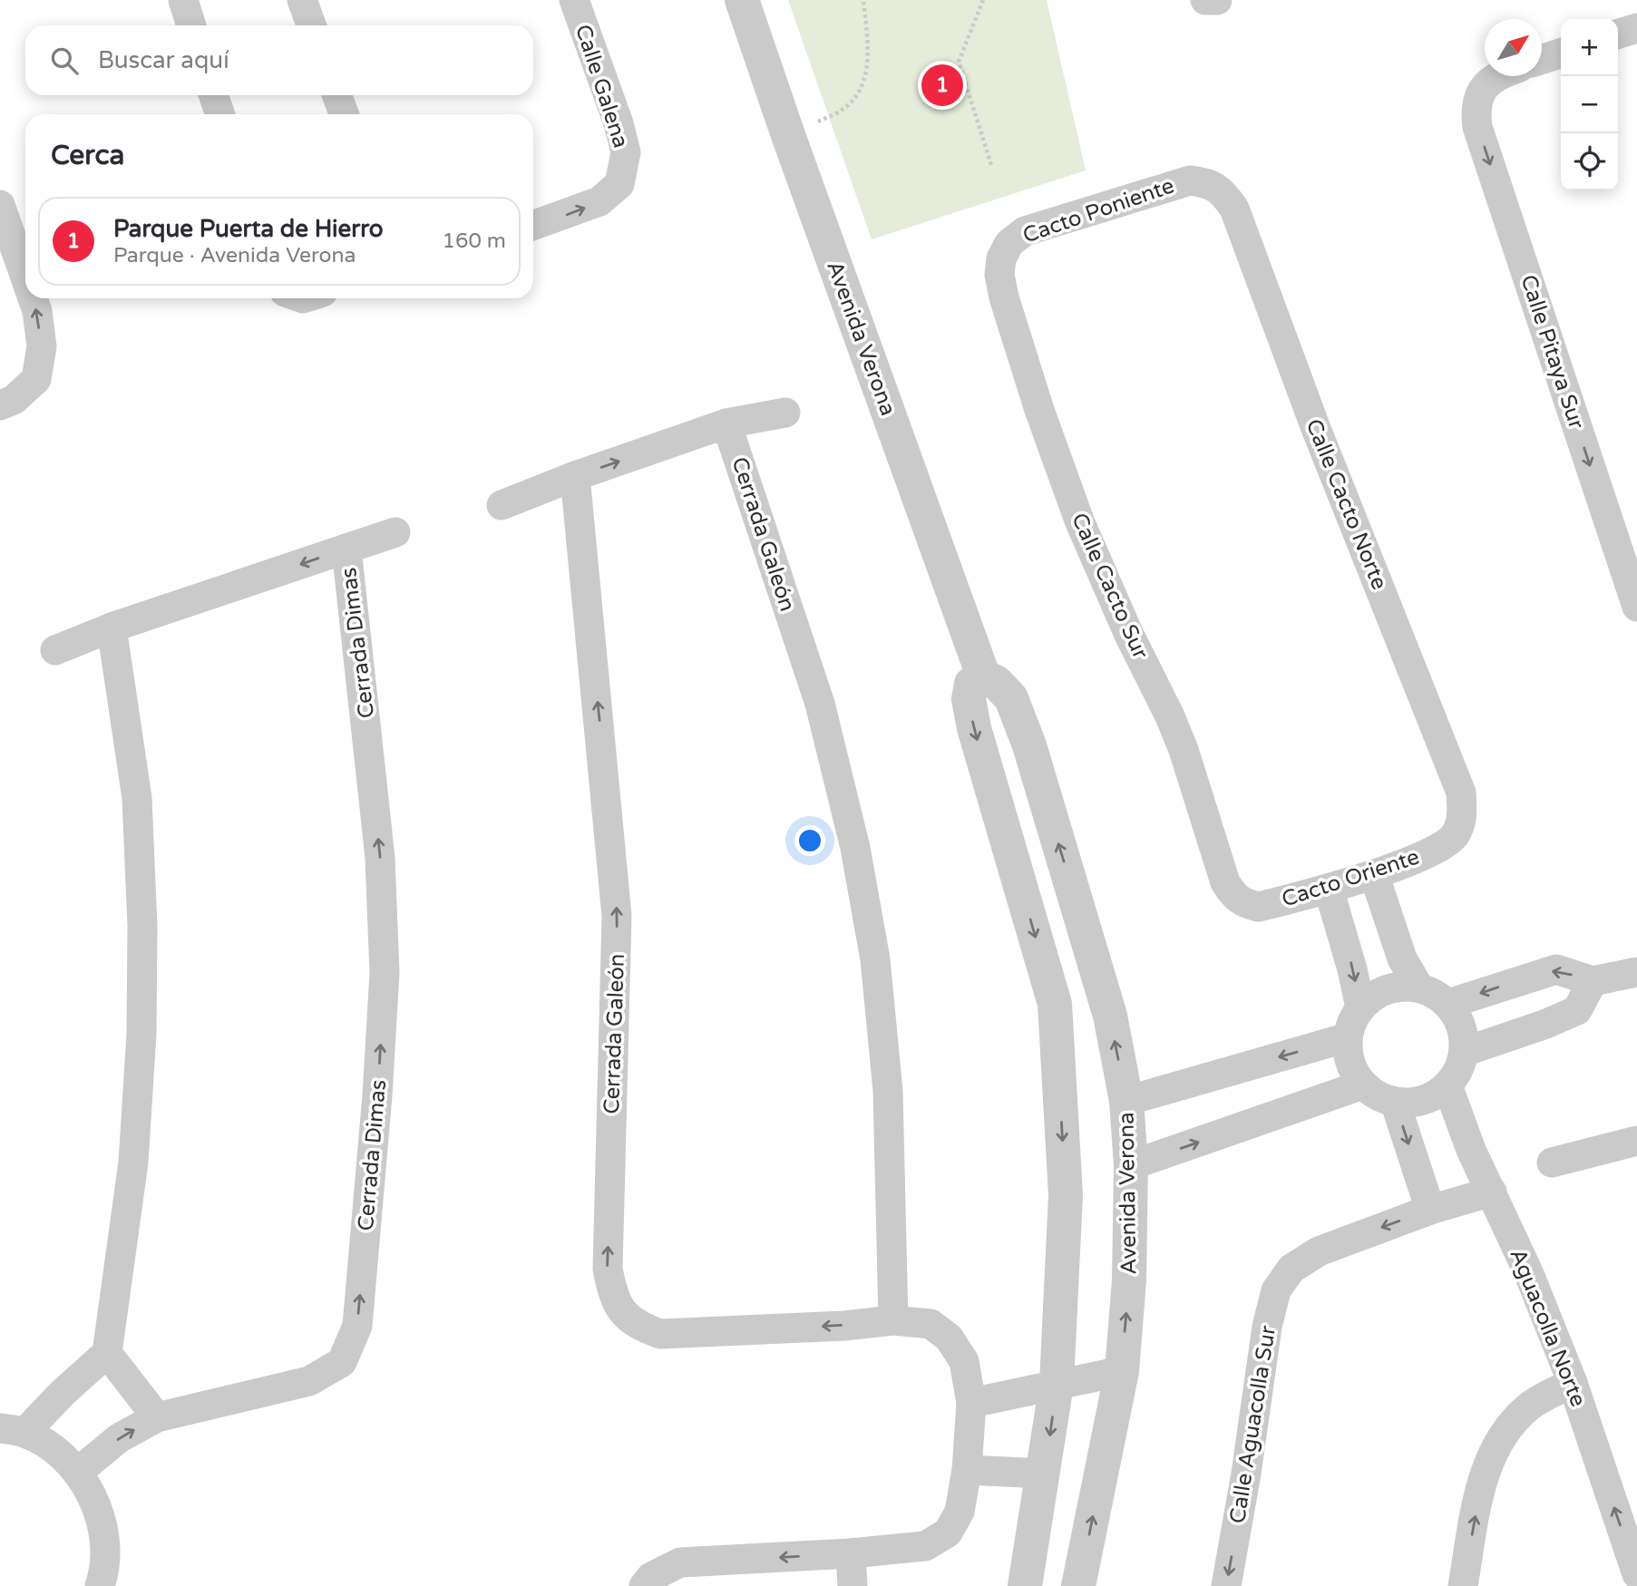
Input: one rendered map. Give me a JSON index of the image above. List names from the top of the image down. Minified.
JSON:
{"streets":{"street":["Calle Galena","Cacto Poniente","Avenida Verona","Calle Pitaya Sur","Calle Cacto Norte","Cerrada Galeón","Calle Cacto Sur","Cerrada Dimas","Cacto Oriente","Aguacolla Norte","Calle Aguacolla Sur"]},"crossings":[["Cacto Poniente","Calle Cacto Norte"],["Cacto Poniente","Calle Cacto Sur"],["Calle Cacto Norte","Cacto Oriente"],["Calle Cacto Sur","Cacto Oriente"]],"one_way":["Calle Pitaya Sur","Aguacolla Norte"],"north":"top right","page":{"map_buttons":["+","−"],"search":"Buscar aquí","pins":"1","heading":"Cerca","list":[{"mark":"1","name":"Parque Puerta de Hierro","note":"Parque · Avenida Verona","value":"160 m"}]}}
